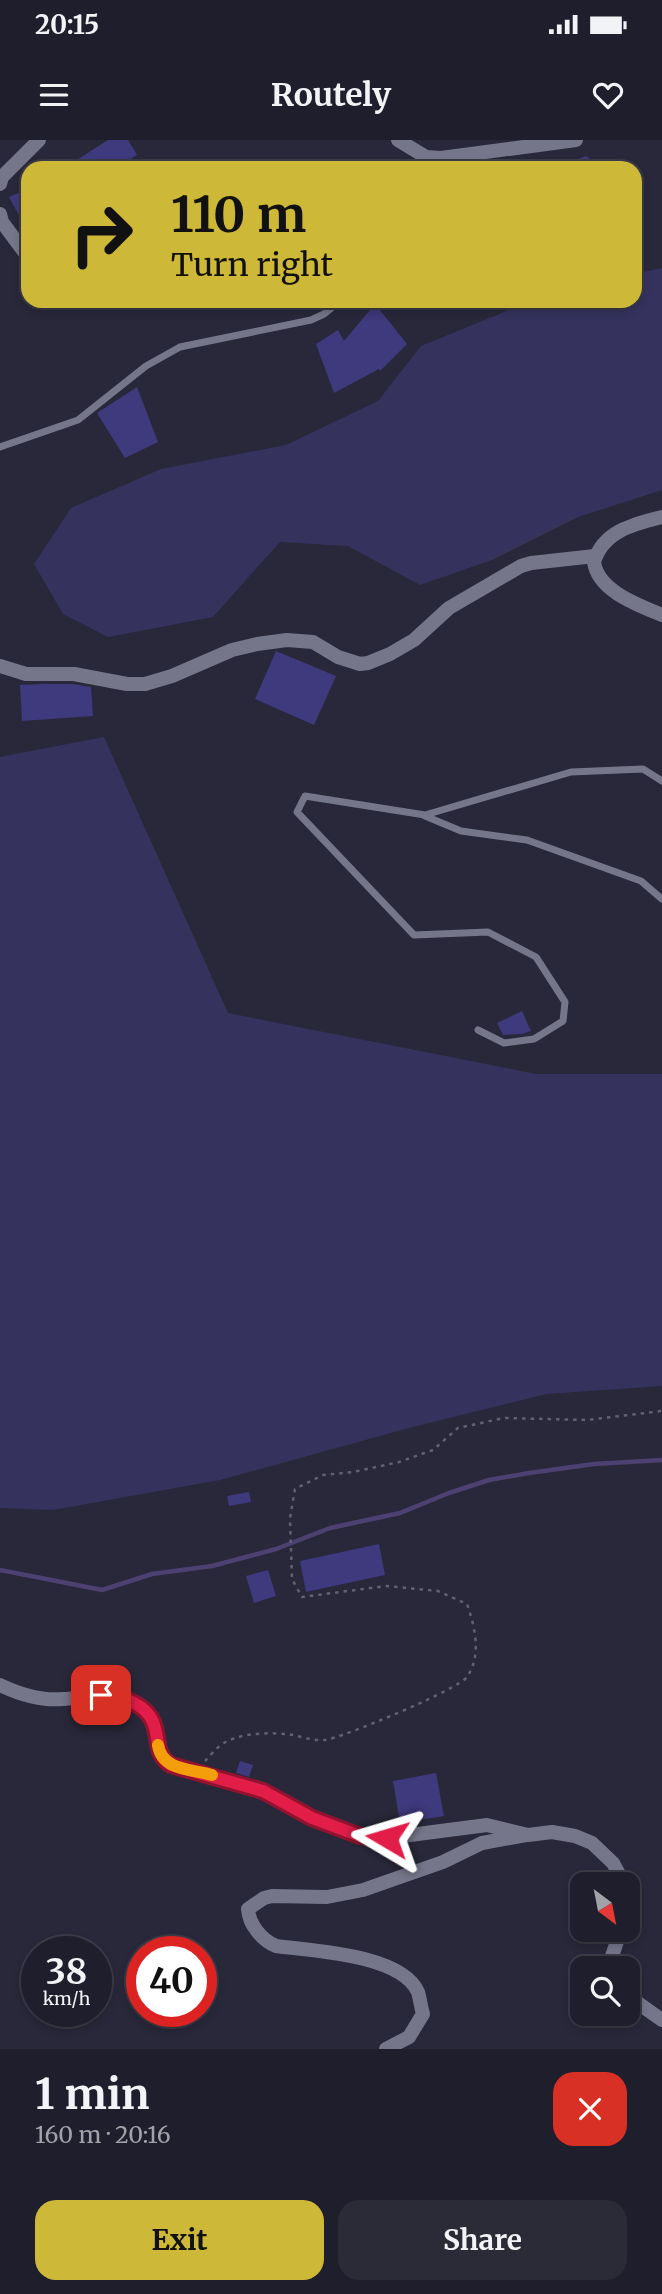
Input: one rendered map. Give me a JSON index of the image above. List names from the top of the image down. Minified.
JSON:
{"north":"bottom right","page":{"status":"20:15","header":"Routely","turn":["110 m","Turn right"],"speed":"38 km/h","limit":"40","heading":["1 min","160 m · 20:16"],"buttons":["Exit","Share"]}}
